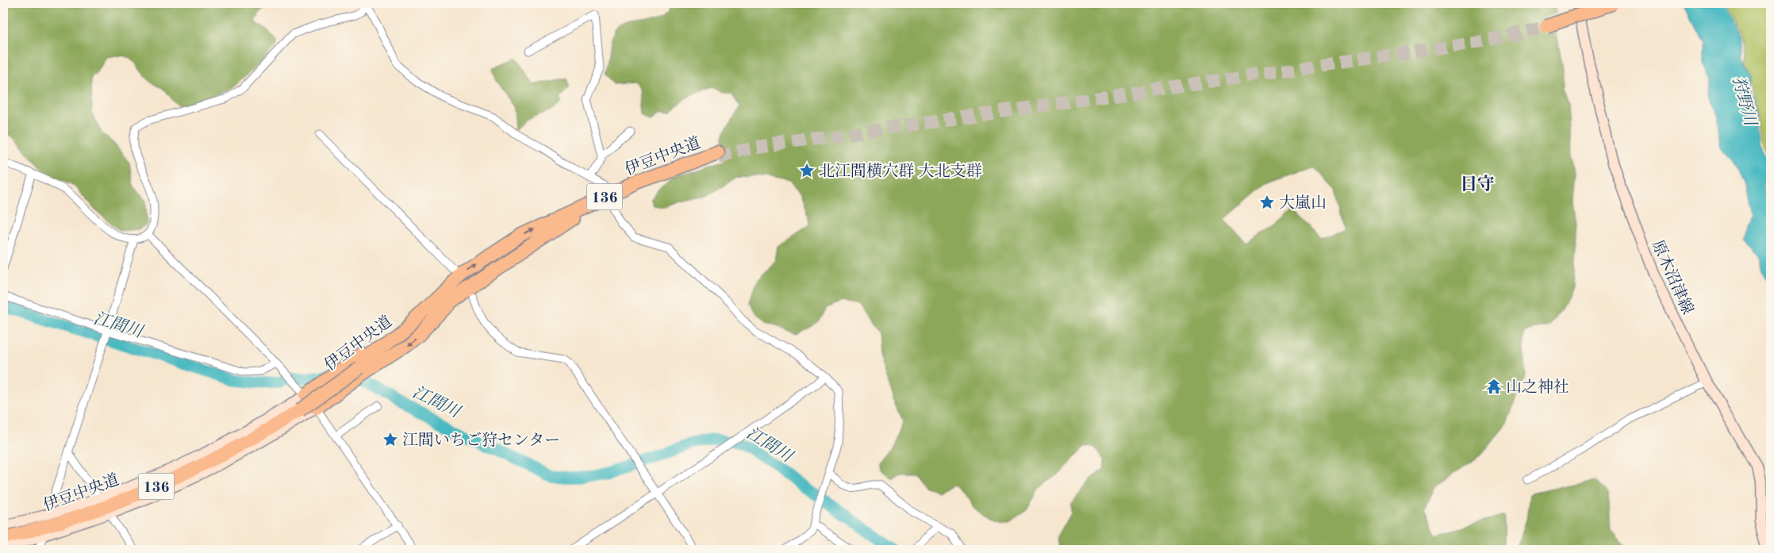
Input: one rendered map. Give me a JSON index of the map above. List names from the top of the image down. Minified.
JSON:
{"streets":{"highway":["伊豆中央道","136"],"main road":["原木沼津線"]},"crossings":[["伊豆中央道","136"]],"districts":["日守"],"water":["狩野川","江間川"],"places":{"place":["北江間横穴群 大北支群","大嵐山","江間いちご狩センター"],"temple":["山之神社"]}}
